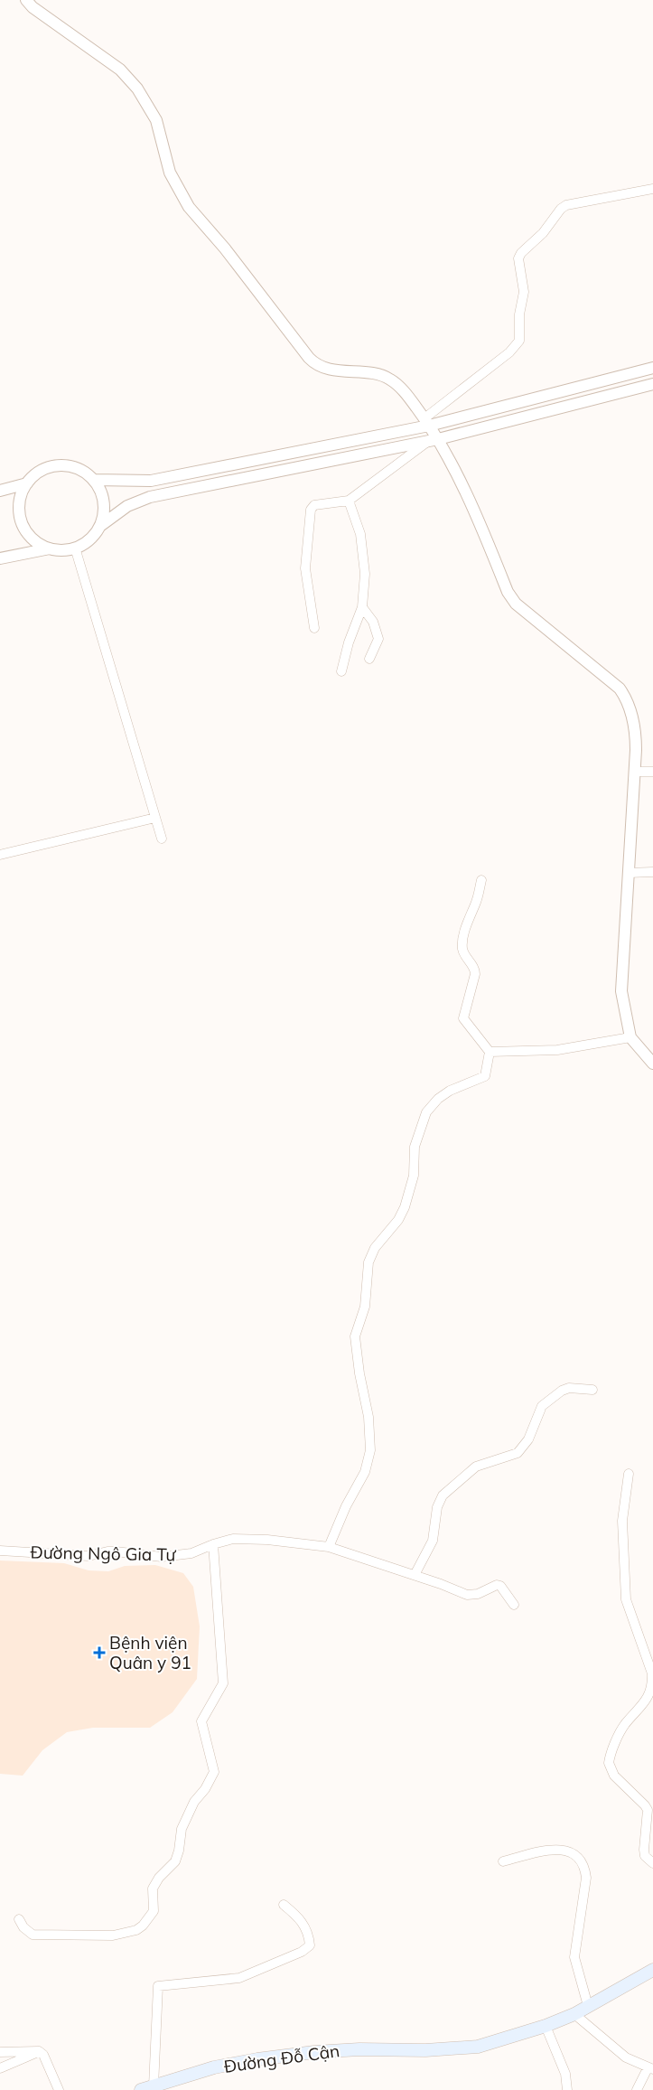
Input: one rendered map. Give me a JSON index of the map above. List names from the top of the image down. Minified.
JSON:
{"streets":{"main road":["Đường Đỗ Cận"],"street":["Đường Ngô Gia Tự"]},"places":{"health":["Bệnh viện Quân y 91"]}}
